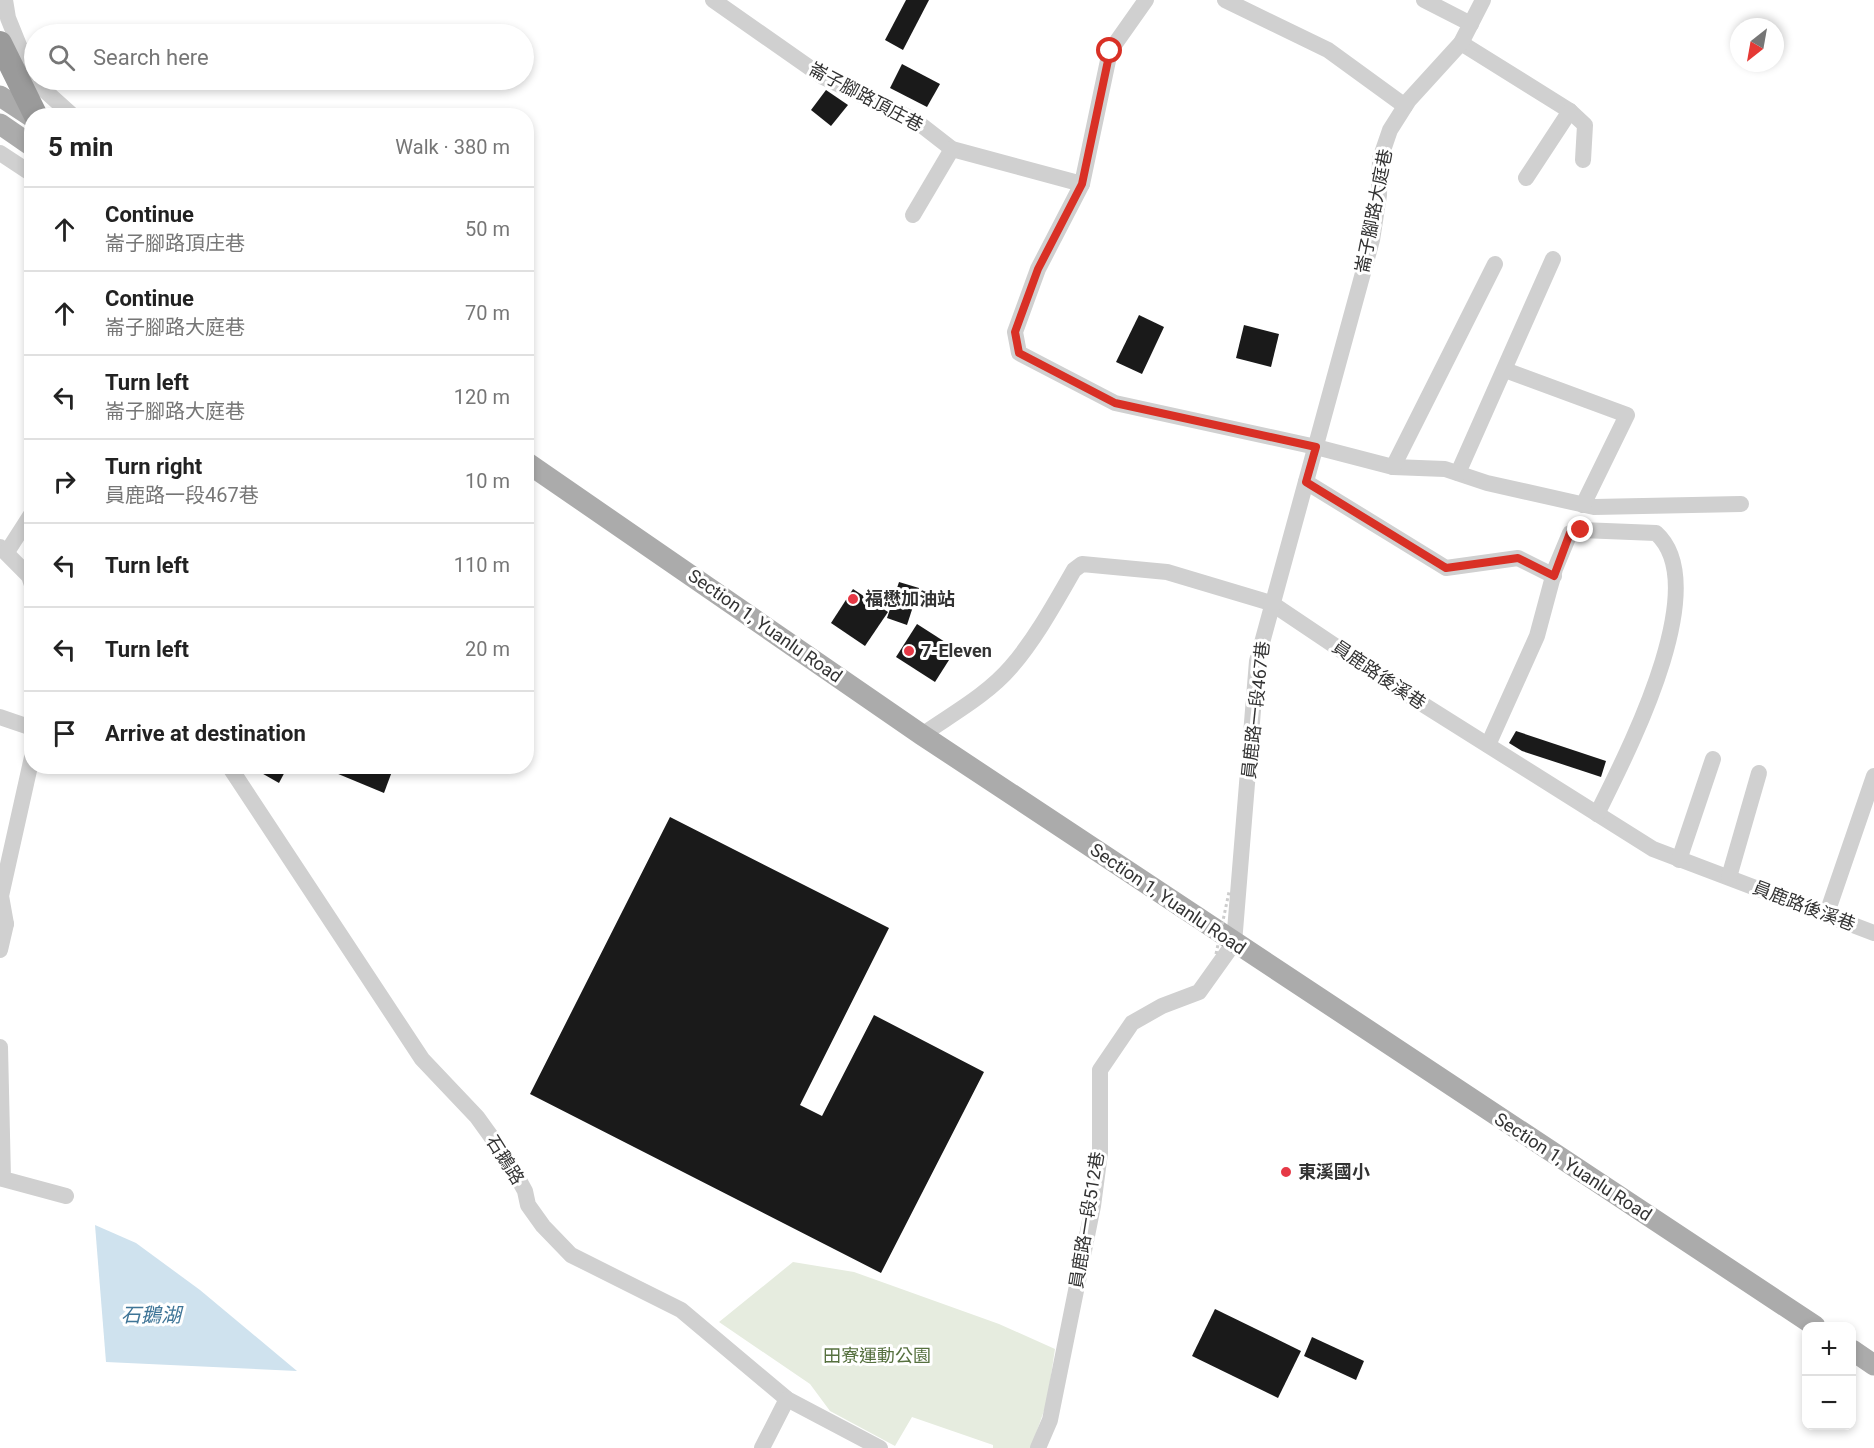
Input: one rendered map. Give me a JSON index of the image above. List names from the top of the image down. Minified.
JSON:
{"streets":{"main road":["Section 1, Yuanlu Road"],"street":["崙子腳路頂庄巷","崙子腳路大庭巷","員鹿路後溪巷","員鹿路一段467巷","石鵝路","員鹿路一段512巷"]},"crossings":[["崙子腳路大庭巷","員鹿路一段467巷"],["Section 1, Yuanlu Road","員鹿路後溪巷"],["Section 1, Yuanlu Road","員鹿路一段467巷"],["Section 1, Yuanlu Road","員鹿路一段512巷"],["員鹿路後溪巷","員鹿路一段467巷"],["員鹿路一段467巷","員鹿路一段512巷"]],"water":["石鵝湖"],"parks":["田寮運動公園"],"places":["福懋加油站","7-Eleven","東溪國小"],"north":"bottom left","page":{"search":"Search here","heading":["5 min","Walk · 380 m"],"list":[["Continue","崙子腳路頂庄巷","50 m"],["Continue","崙子腳路大庭巷","70 m"],["Turn left","崙子腳路大庭巷","120 m"],["Turn right","員鹿路一段467巷","10 m"],["Turn left","110 m"],["Turn left","20 m"],"Arrive at destination"],"map_buttons":["+","−"]}}
